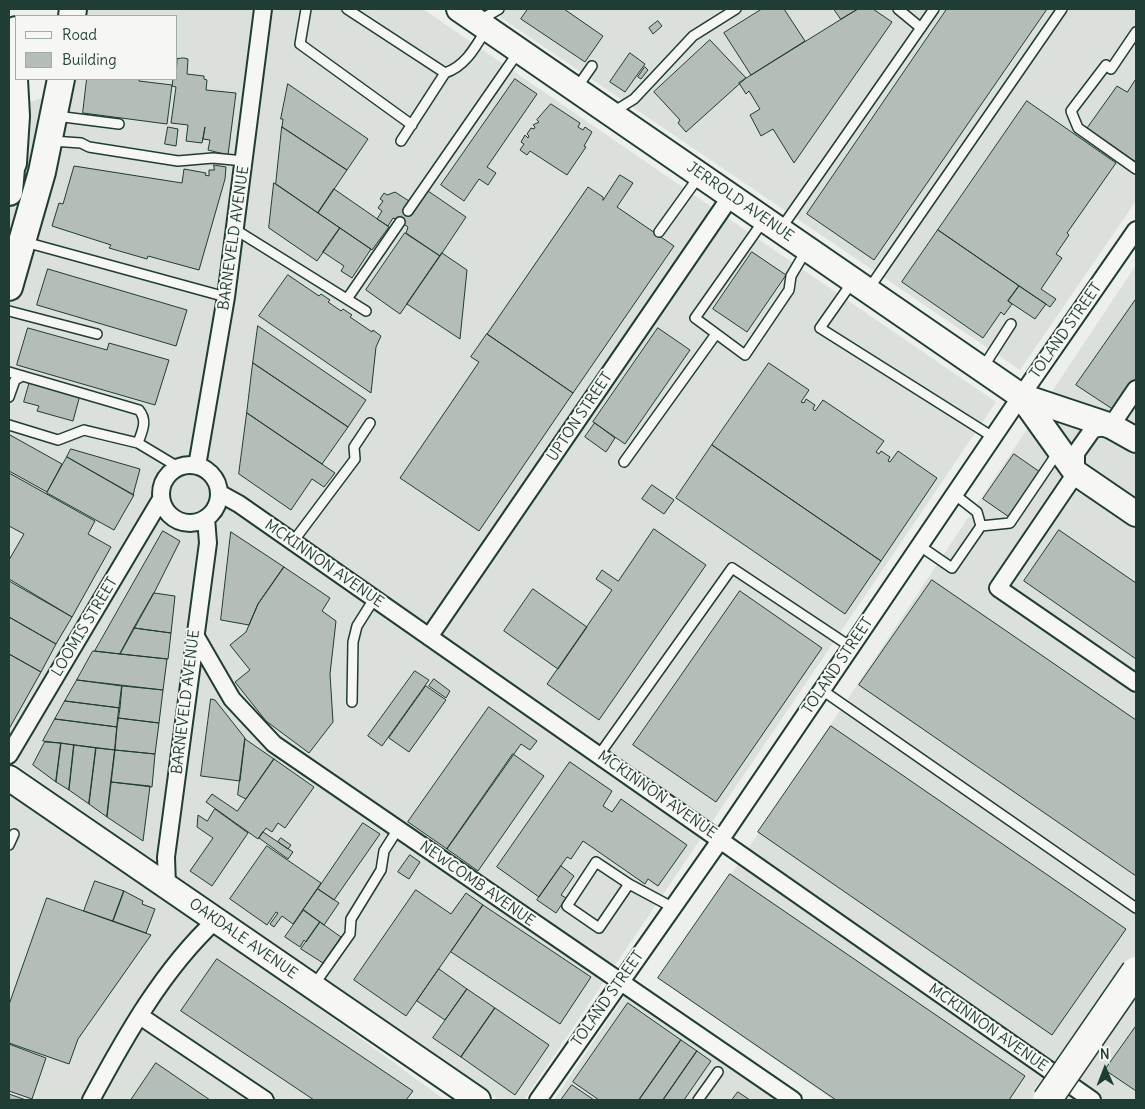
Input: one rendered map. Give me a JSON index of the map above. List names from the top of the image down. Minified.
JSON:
{"streets":{"street":["JERROLD AVENUE","BARNEVELD AVENUE","TOLAND STREET","UPTON STREET","MCKINNON AVENUE","LOOMIS STREET","NEWCOMB AVENUE","OAKDALE AVENUE"]},"crossings":[["JERROLD AVENUE","TOLAND STREET"],["JERROLD AVENUE","UPTON STREET"],["BARNEVELD AVENUE","MCKINNON AVENUE"],["BARNEVELD AVENUE","LOOMIS STREET"],["BARNEVELD AVENUE","NEWCOMB AVENUE"],["BARNEVELD AVENUE","OAKDALE AVENUE"],["TOLAND STREET","MCKINNON AVENUE"],["TOLAND STREET","NEWCOMB AVENUE"],["UPTON STREET","MCKINNON AVENUE"],["MCKINNON AVENUE","LOOMIS STREET"]],"legend":["Road","Building"],"north":"top"}
